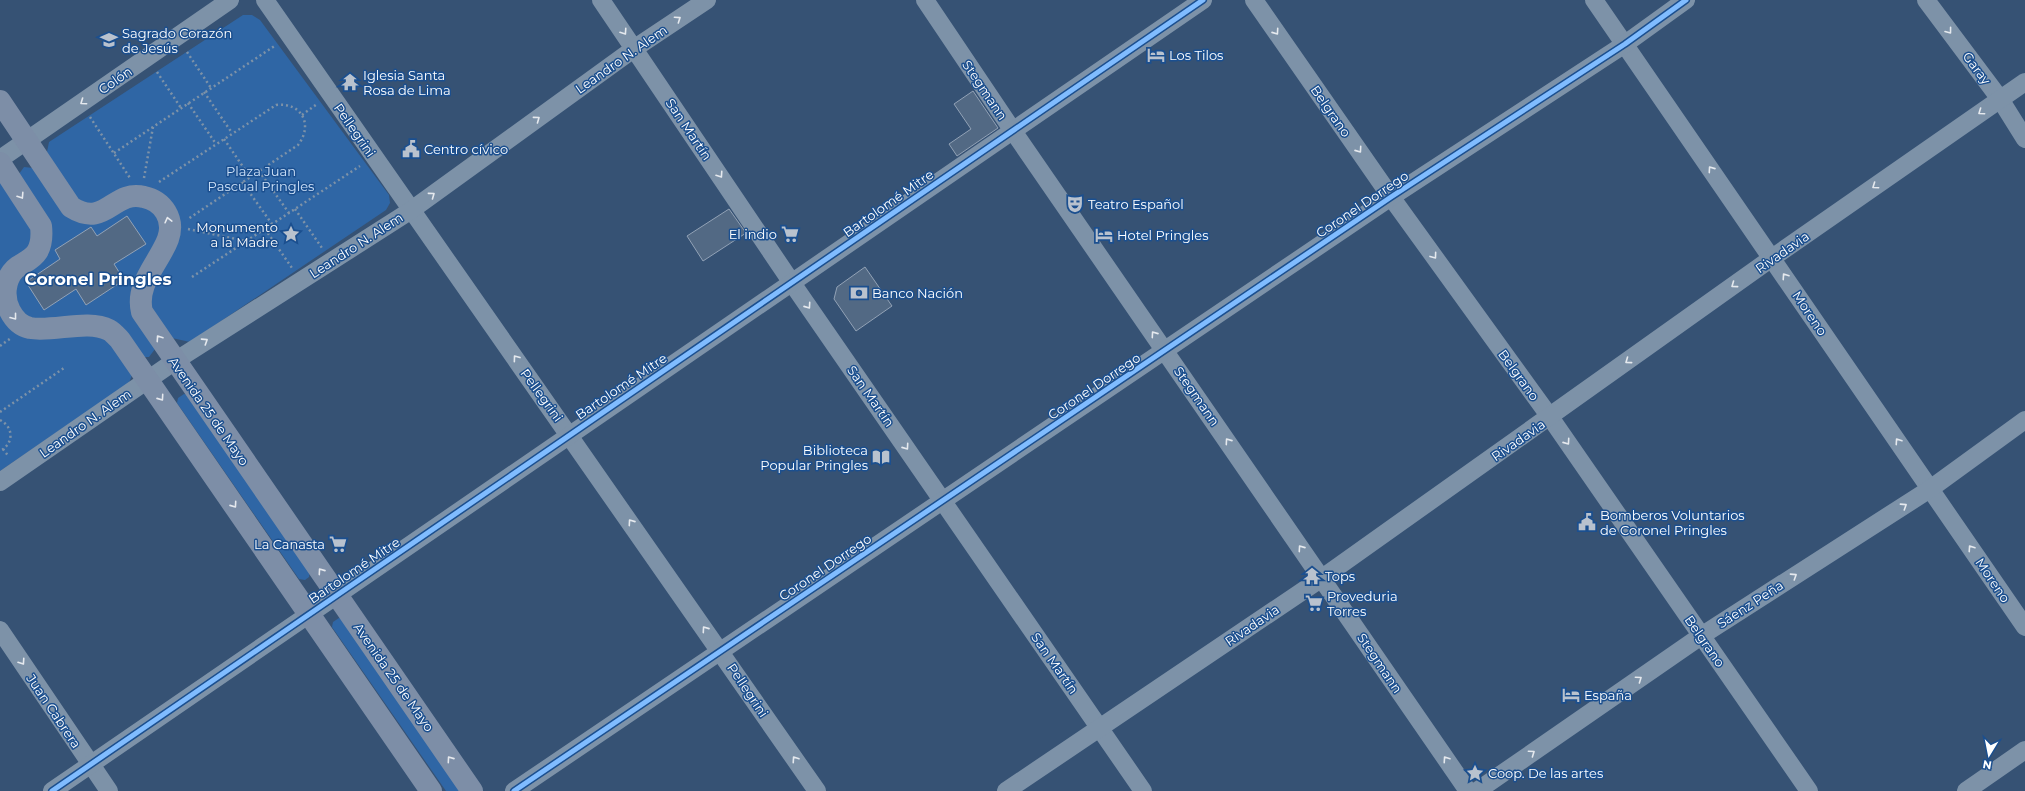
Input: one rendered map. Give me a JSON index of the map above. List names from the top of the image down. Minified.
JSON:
{"streets":{"main road":["Avenida 25 de Mayo"],"street":["Leandro N. Alem","Garay","Colón","Stegmann","Belgrano","San Martín","Pellegrini","Bartolomé Mitre","Coronel Dorrego","Rivadavia","Moreno","Sáenz Peña","Juan Cabrera"]},"crossings":[["Leandro N. Alem","San Martín"],["Leandro N. Alem","Pellegrini"],["Leandro N. Alem","Avenida 25 de Mayo"],["Garay","Rivadavia"],["Colón","Avenida 25 de Mayo"],["Stegmann","Bartolomé Mitre"],["Stegmann","Coronel Dorrego"],["Stegmann","Rivadavia"],["Belgrano","Coronel Dorrego"],["Belgrano","Rivadavia"],["Belgrano","Sáenz Peña"],["San Martín","Bartolomé Mitre"],["San Martín","Coronel Dorrego"],["San Martín","Rivadavia"],["Pellegrini","Bartolomé Mitre"],["Pellegrini","Coronel Dorrego"],["Bartolomé Mitre","Avenida 25 de Mayo"],["Bartolomé Mitre","Juan Cabrera"],["Coronel Dorrego","Moreno"],["Rivadavia","Moreno"],["Moreno","Sáenz Peña"]],"one_way":["Leandro N. Alem","Garay","Colón","Stegmann","Belgrano","San Martín","Pellegrini","Rivadavia","Moreno","Sáenz Peña","Juan Cabrera"],"districts":["Coronel Pringles"],"parks":["Plaza Juan Pascual Pringles"],"places":{"school or university":["Sagrado Corazón de Jesús"],"hotel":["Los Tilos","Hotel Pringles","España"],"temple":["Iglesia Santa Rosa de Lima","Tops"],"public building":["Centro cívico","Bomberos Voluntarios de Coronel Pringles"],"theatre":["Teatro Español"],"place":["Monumento a la Madre","Coop. De las artes"],"supermarket":["El indio","La Canasta","Proveduria Torres"],"bank":["Banco Nación"],"library":["Biblioteca Popular Pringles"]},"north":"bottom"}
